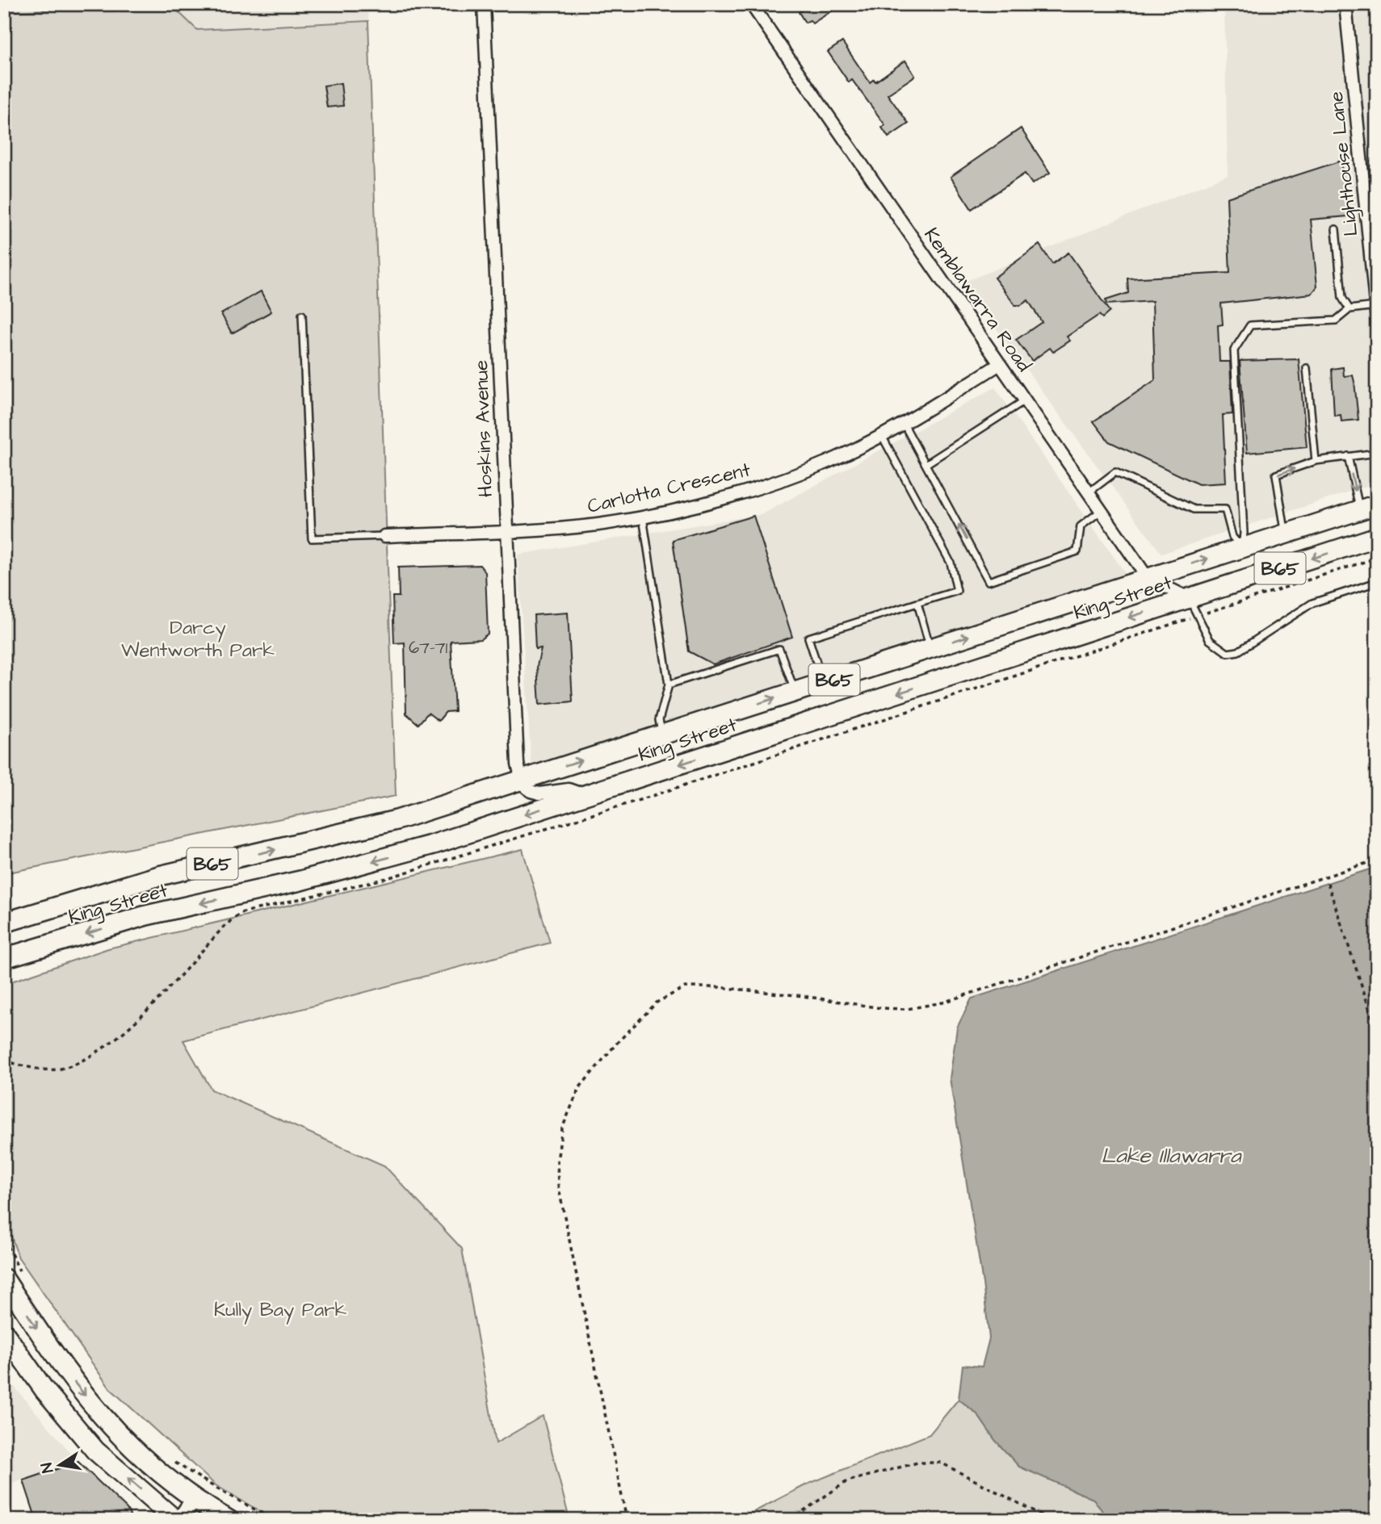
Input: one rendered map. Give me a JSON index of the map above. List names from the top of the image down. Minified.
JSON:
{"streets":{"main road":["B65","King Street"],"street":["Lighthouse Lane","Kemblawarra Road","Hoskins Avenue","Carlotta Crescent"]},"crossings":[["Kemblawarra Road","Carlotta Crescent"],["Kemblawarra Road","King Street"],["Hoskins Avenue","Carlotta Crescent"],["Hoskins Avenue","King Street"]],"water":["Lake Illawarra"],"parks":["Darcy Wentworth Park","Kully Bay Park"],"house_numbers":["67-71"],"north":"left"}
